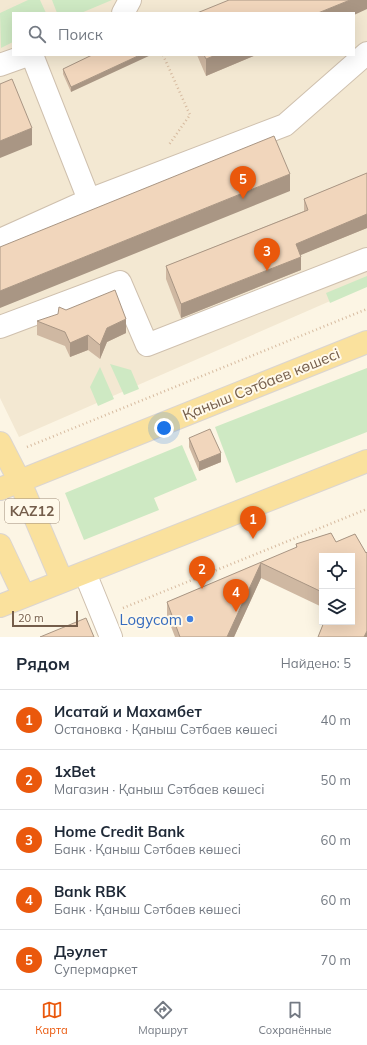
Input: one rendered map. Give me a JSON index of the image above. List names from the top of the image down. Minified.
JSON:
{"streets":{"main road":["Қаныш Сәтбаев көшесі","KAZ12"]},"crossings":[["Қаныш Сәтбаев көшесі","KAZ12"]],"places":["Logycom"],"scale_bar":"20 m","page":{"search":"Поиск","pins":["5","3","1","2","4"],"scale":"20 m","heading":["Рядом","Найдено: 5"],"list":[{"mark":"1","name":"Исатай и Махамбет","note":"Остановка · Қаныш Сәтбаев көшесі","value":"40 m"},{"mark":"2","name":"1xBet","note":"Магазин · Қаныш Сәтбаев көшесі","value":"50 m"},{"mark":"3","name":"Home Credit Bank","note":"Банк · Қаныш Сәтбаев көшесі","value":"60 m"},{"mark":"4","name":"Bank RBK","note":"Банк · Қаныш Сәтбаев көшесі","value":"60 m"},{"mark":"5","name":"Дәулет","note":"Супермаркет","value":"70 m"}],"nav":["Карта","Маршрут","Сохранённые"]}}
